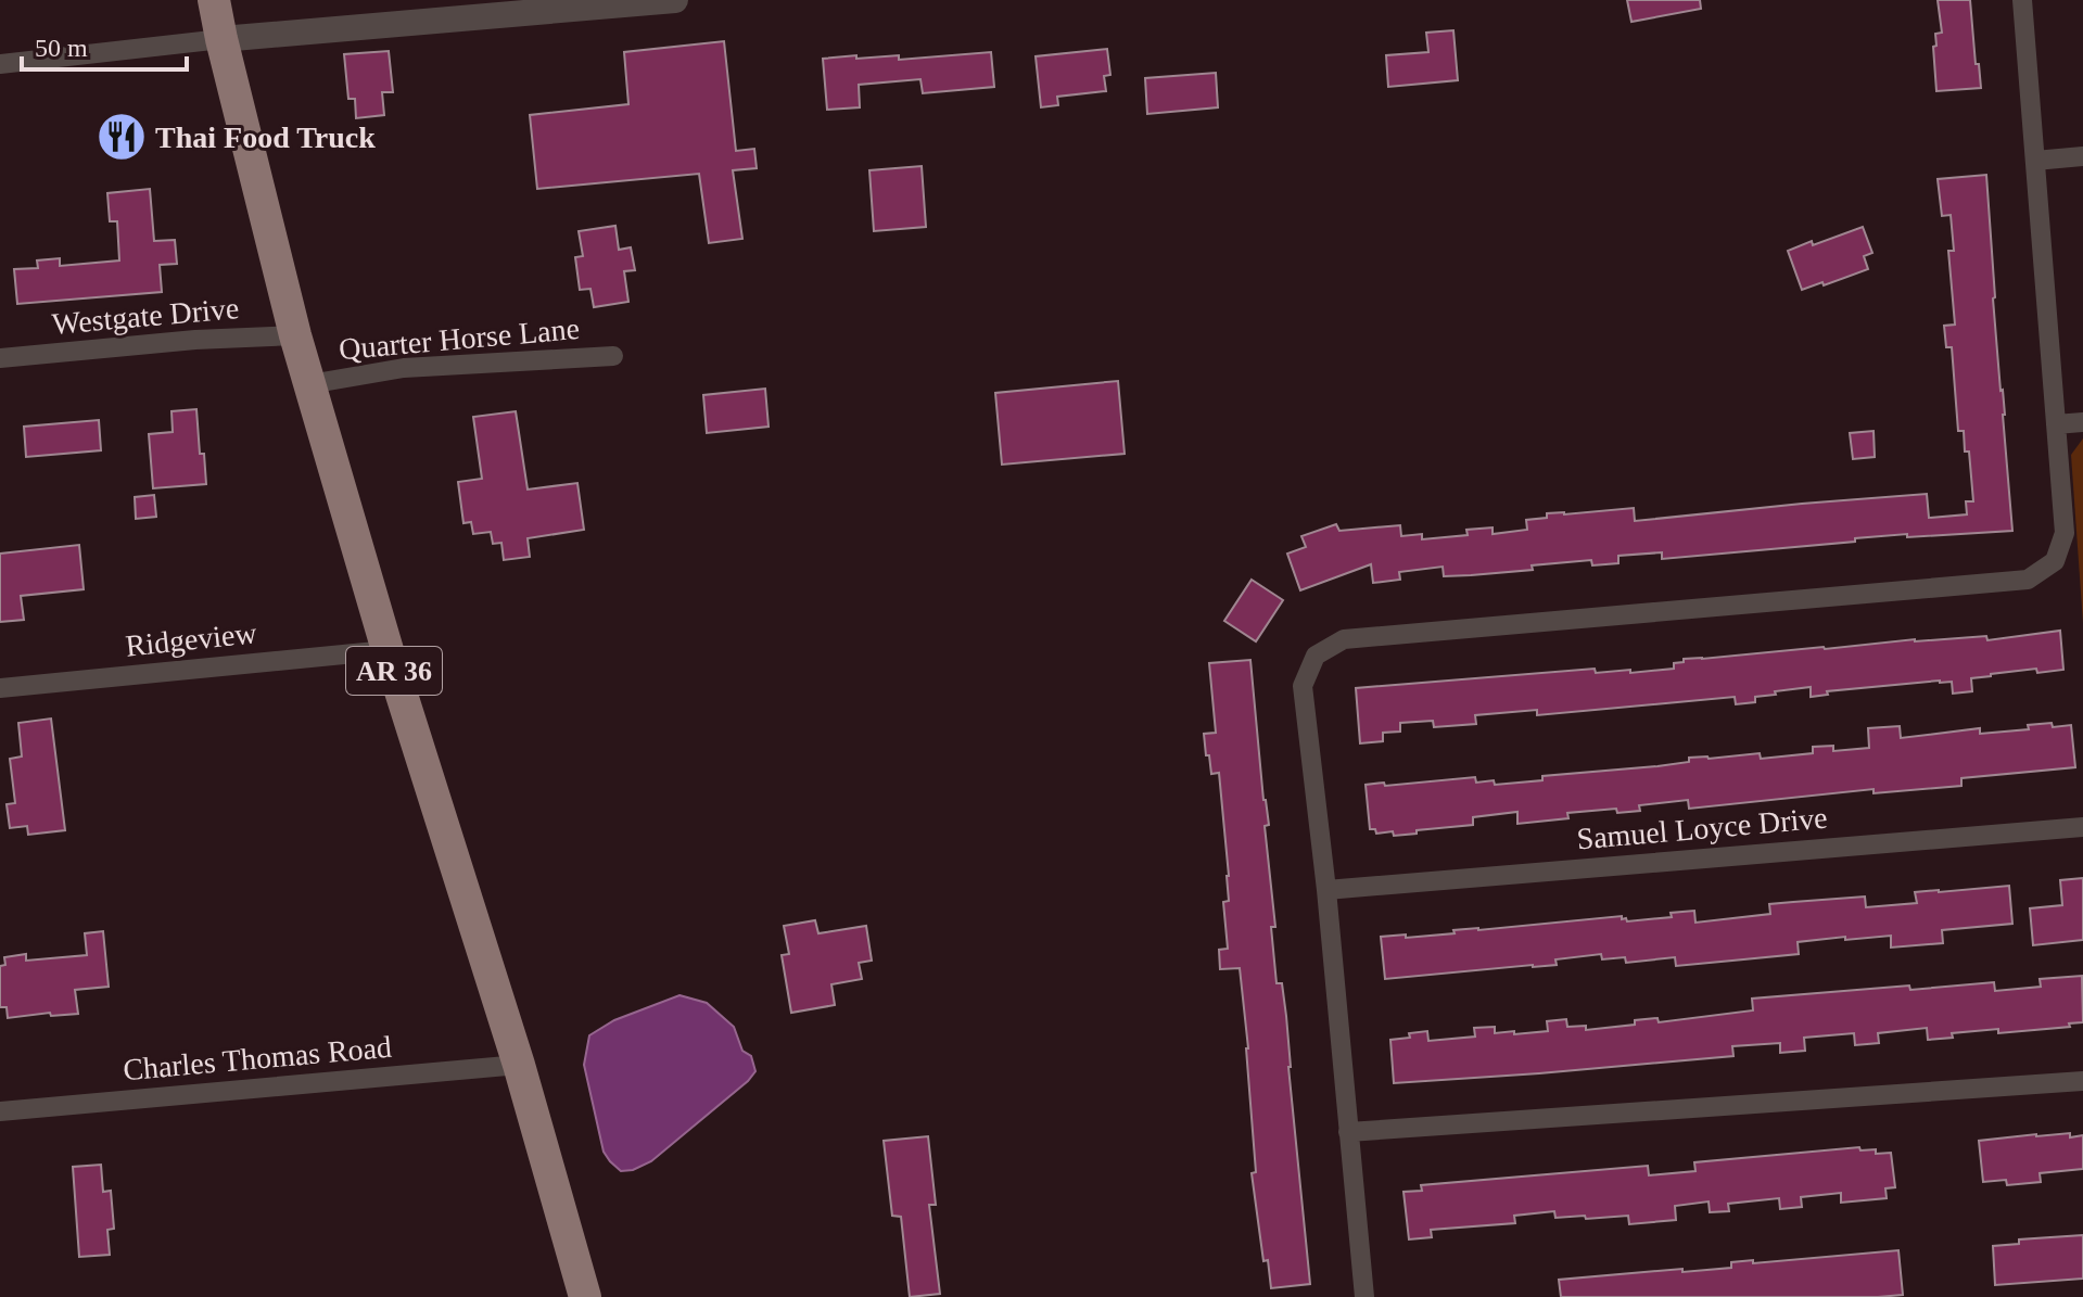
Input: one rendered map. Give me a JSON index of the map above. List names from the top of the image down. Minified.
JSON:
{"streets":{"main road":["AR 36"],"street":["Westgate Drive","Quarter Horse Lane","Ridgeview","Samuel Loyce Drive","Charles Thomas Road"]},"crossings":[["Westgate Drive","AR 36"],["Quarter Horse Lane","AR 36"],["Ridgeview","AR 36"],["AR 36","Charles Thomas Road"]],"places":{"restaurant":["Thai Food Truck"]},"scale_bar":"50 m"}
